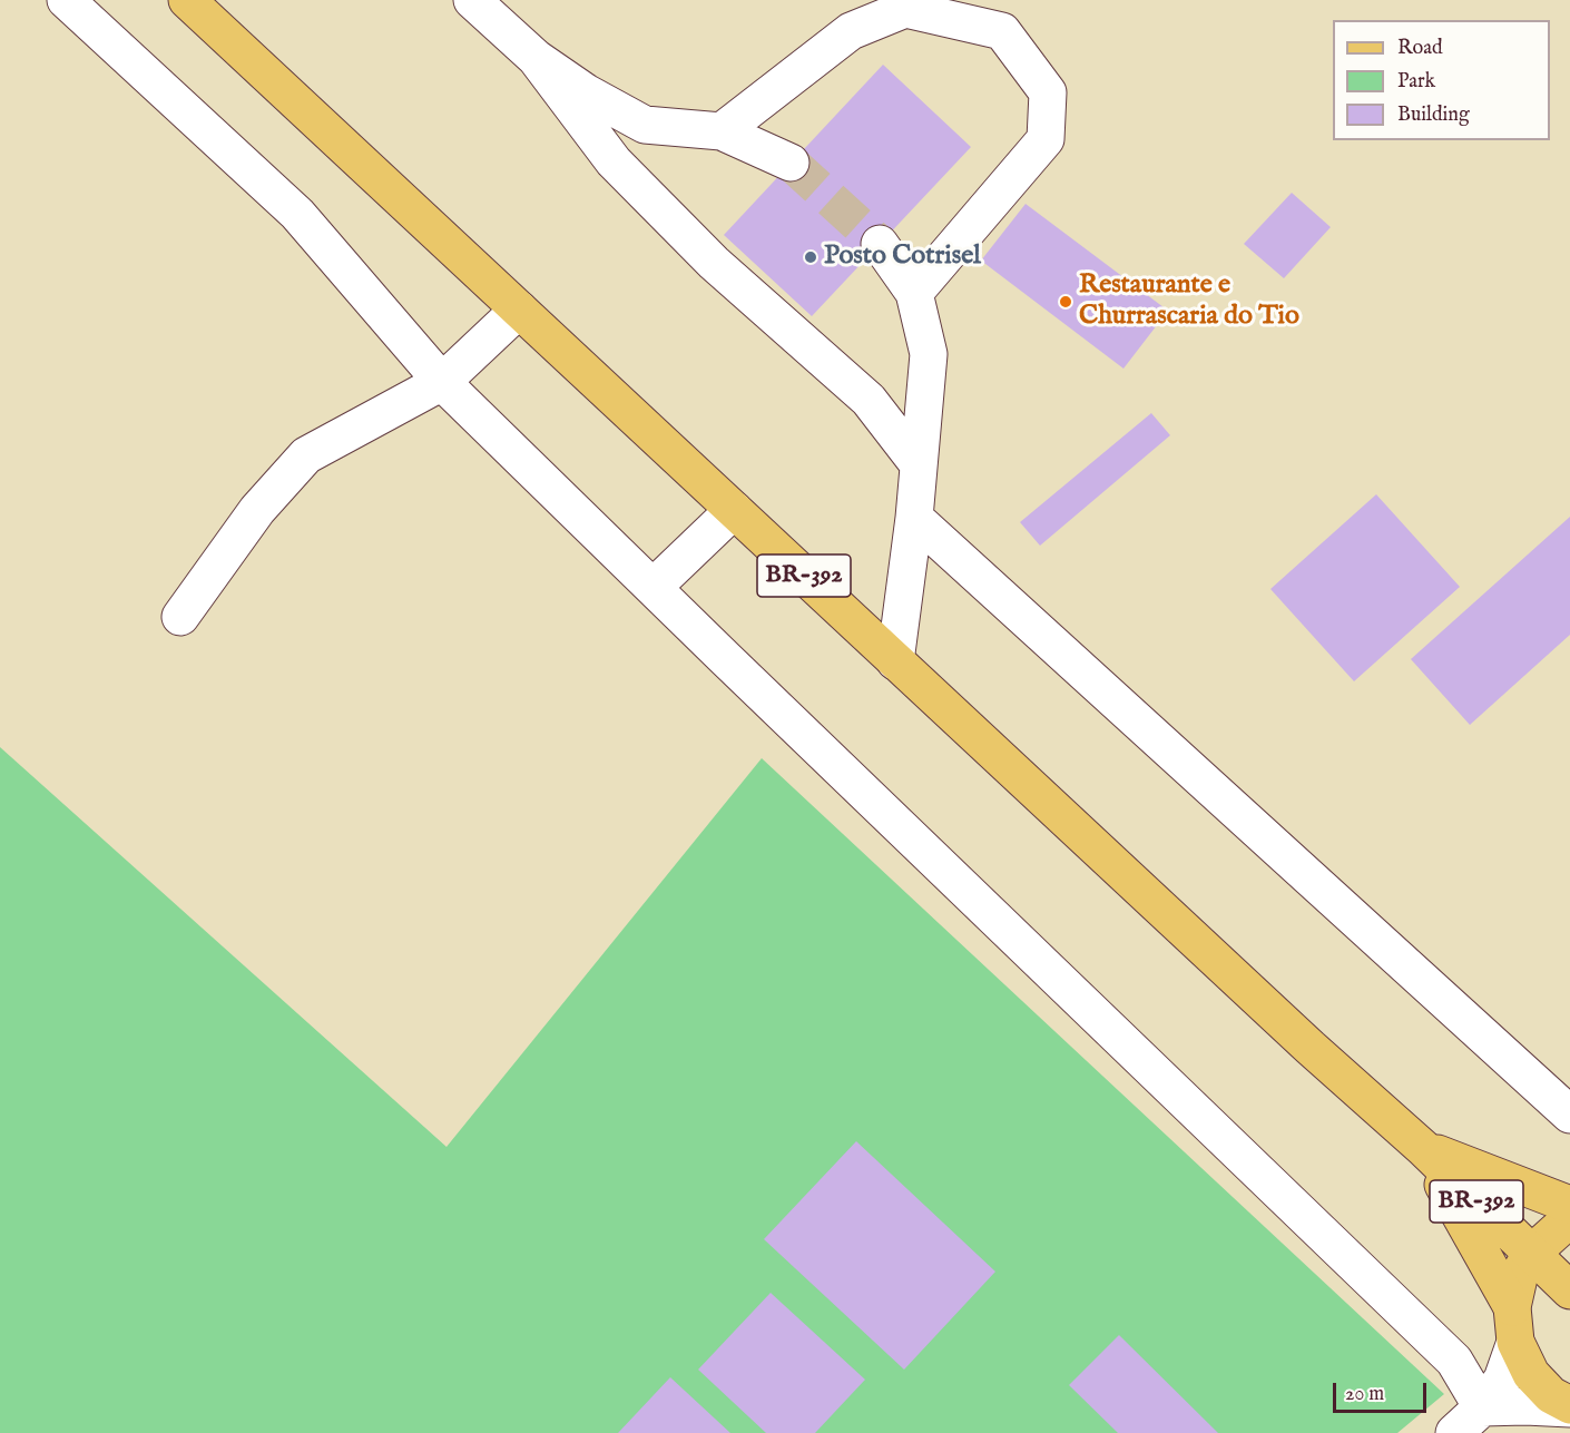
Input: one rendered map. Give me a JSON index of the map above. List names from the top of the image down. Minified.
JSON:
{"streets":{"main road":["BR-392"]},"places":["Posto Cotrisel","Restaurante e Churrascaria do Tio"],"legend":["Road","Park","Building"],"scale_bar":"20 m"}
